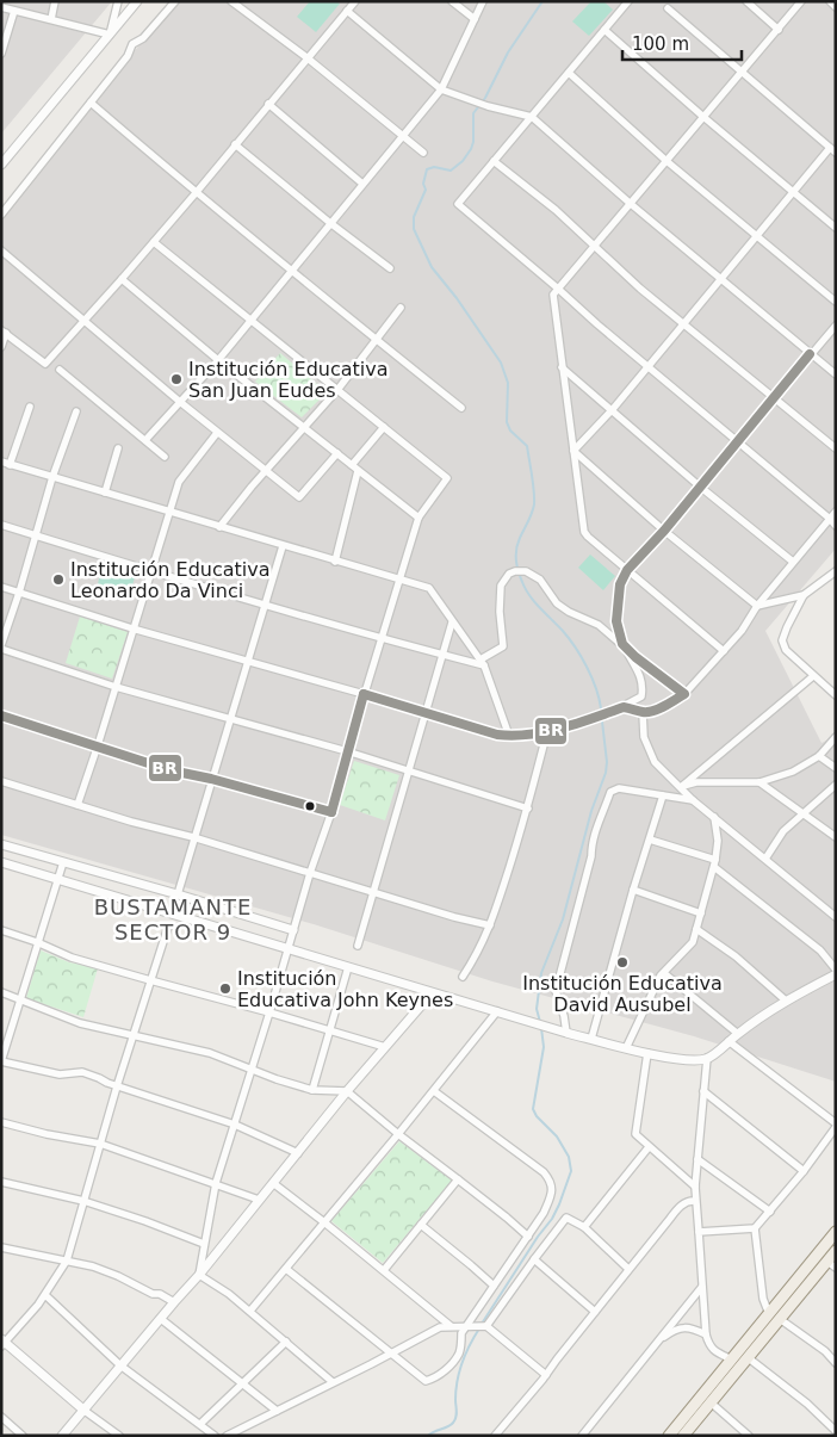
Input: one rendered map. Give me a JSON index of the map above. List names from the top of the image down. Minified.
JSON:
{"districts":["BUSTAMANTE SECTOR 9"],"places":["Institución Educativa San Juan Eudes","Institución Educativa Leonardo Da Vinci","Institución Educativa David Ausubel","Institución Educativa John Keynes"],"lines":["transit line BR"],"scale_bar":"100 m"}
